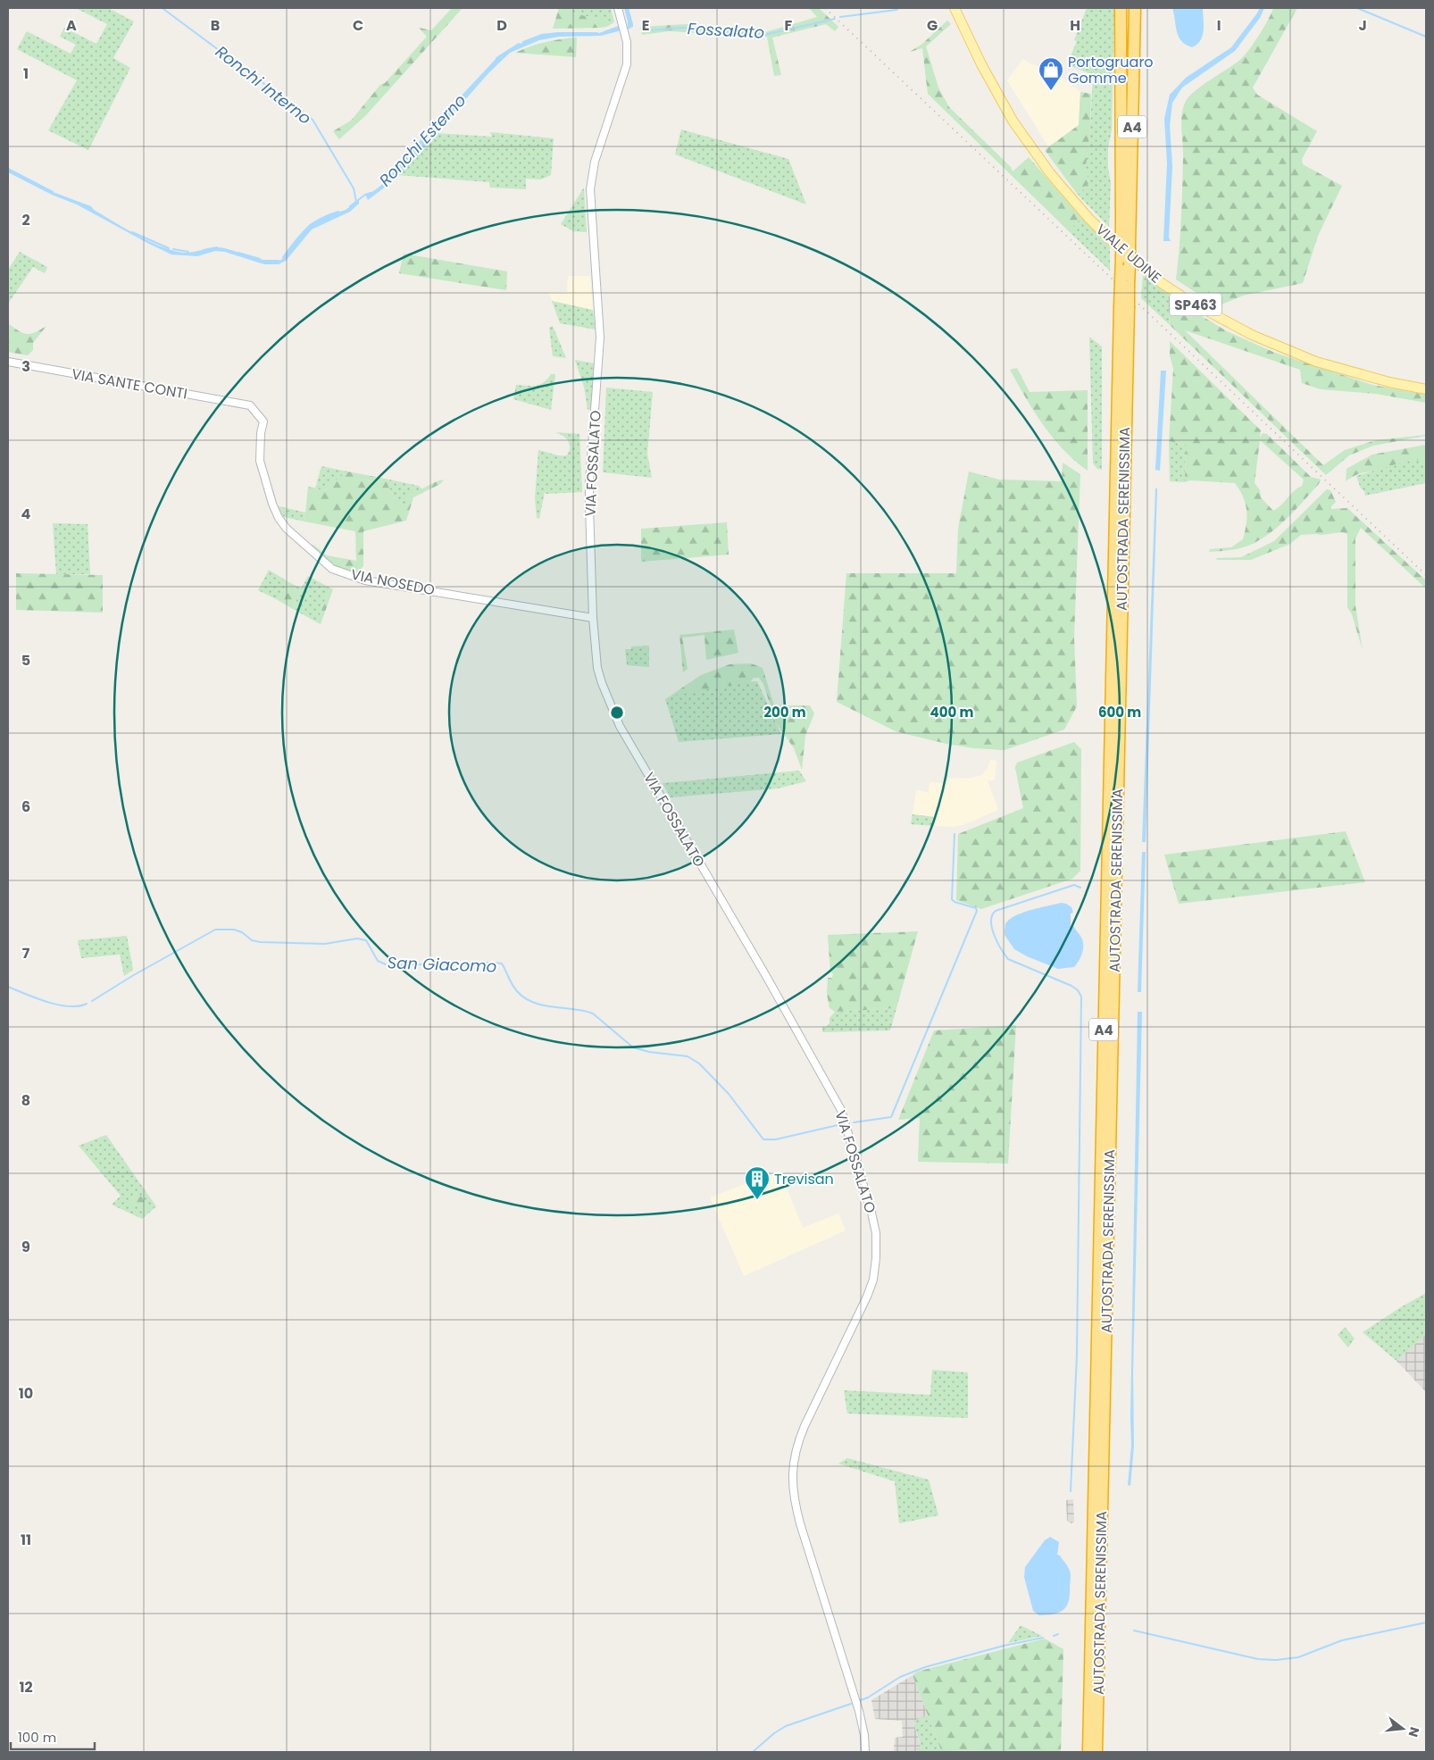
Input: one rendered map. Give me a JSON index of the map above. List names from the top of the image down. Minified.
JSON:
{"streets":{"highway":["A4","AUTOSTRADA SERENISSIMA"],"main road":["VIALE UDINE","SP463"],"street":["VIA SANTE CONTI","VIA FOSSALATO","VIA NOSEDO"]},"crossings":[["VIA SANTE CONTI","VIA NOSEDO"],["VIA FOSSALATO","VIA NOSEDO"]],"water":["Fossalato","Ronchi Interno","Ronchi Esterno","San Giacomo"],"places":{"shop":["Portogruaro Gomme"],"building":["Trevisan"]},"scale_bar":"100 m","north":"right","grid":{"columns":["A","B","C","D","E","F","G","H","I","J"],"rows":["1","2","3","4","5","6","7","8","9","10","11","12"]},"rings":["200 m","400 m","600 m"]}
